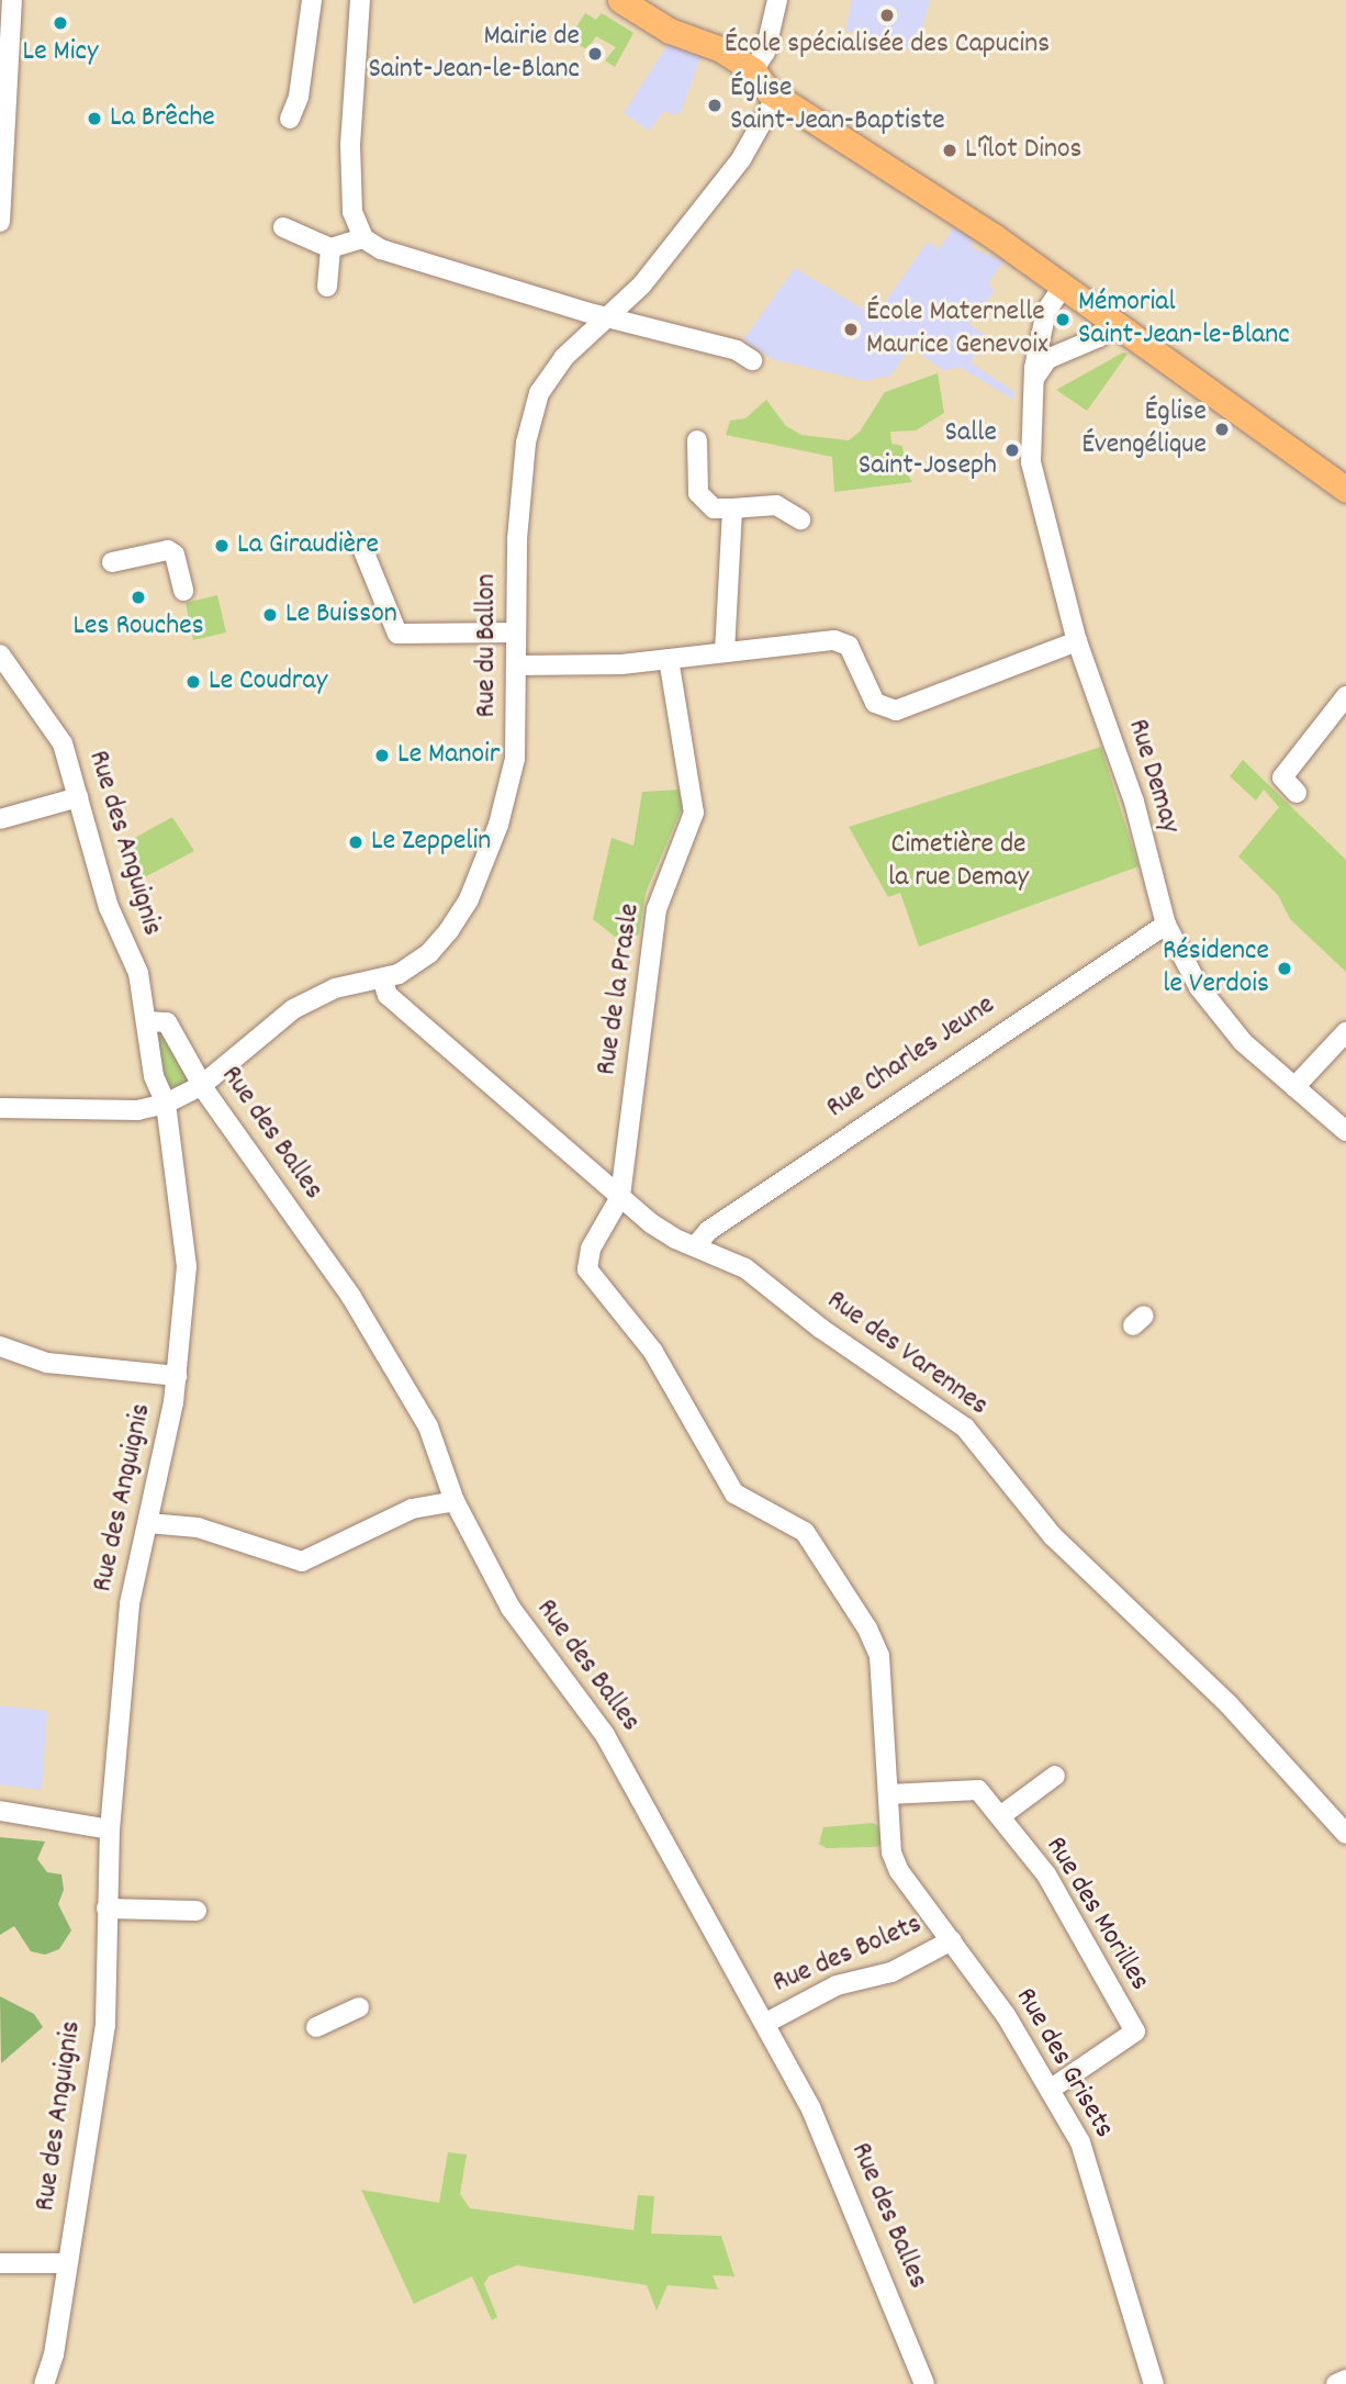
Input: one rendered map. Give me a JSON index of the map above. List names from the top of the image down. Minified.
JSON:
{"streets":{"street":["Rue du Ballon","Rue Demay","Rue des Anguignis","Rue de la Prasle","Rue Charles Jeune","Rue des Balles","Rue des Varennes","Rue des Morilles","Rue des Bolets","Rue des Grisets"]},"crossings":[["Rue du Ballon","Rue des Anguignis"],["Rue du Ballon","Rue des Balles"],["Rue du Ballon","Rue des Varennes"],["Rue Demay","Rue Charles Jeune"],["Rue des Anguignis","Rue des Balles"],["Rue de la Prasle","Rue des Varennes"],["Rue de la Prasle","Rue des Grisets"],["Rue Charles Jeune","Rue des Varennes"],["Rue des Balles","Rue des Bolets"],["Rue des Varennes","Rue des Grisets"],["Rue des Morilles","Rue des Grisets"],["Rue des Bolets","Rue des Grisets"]],"parks":["Cimetière de la rue Demay"],"places":["École spécialisée des Capucins","Le Micy","Mairie de Saint-Jean-le-Blanc","Église Saint-Jean-Baptiste","La Brêche","L'îlot Dinos","Mémorial Saint-Jean-le-Blanc","École Maternelle Maurice Genevoix","Église Évengélique","Salle Saint-Joseph","La Giraudière","Les Rouches","Le Buisson","Le Coudray","Le Manoir","Le Zeppelin","Résidence le Verdois"]}
